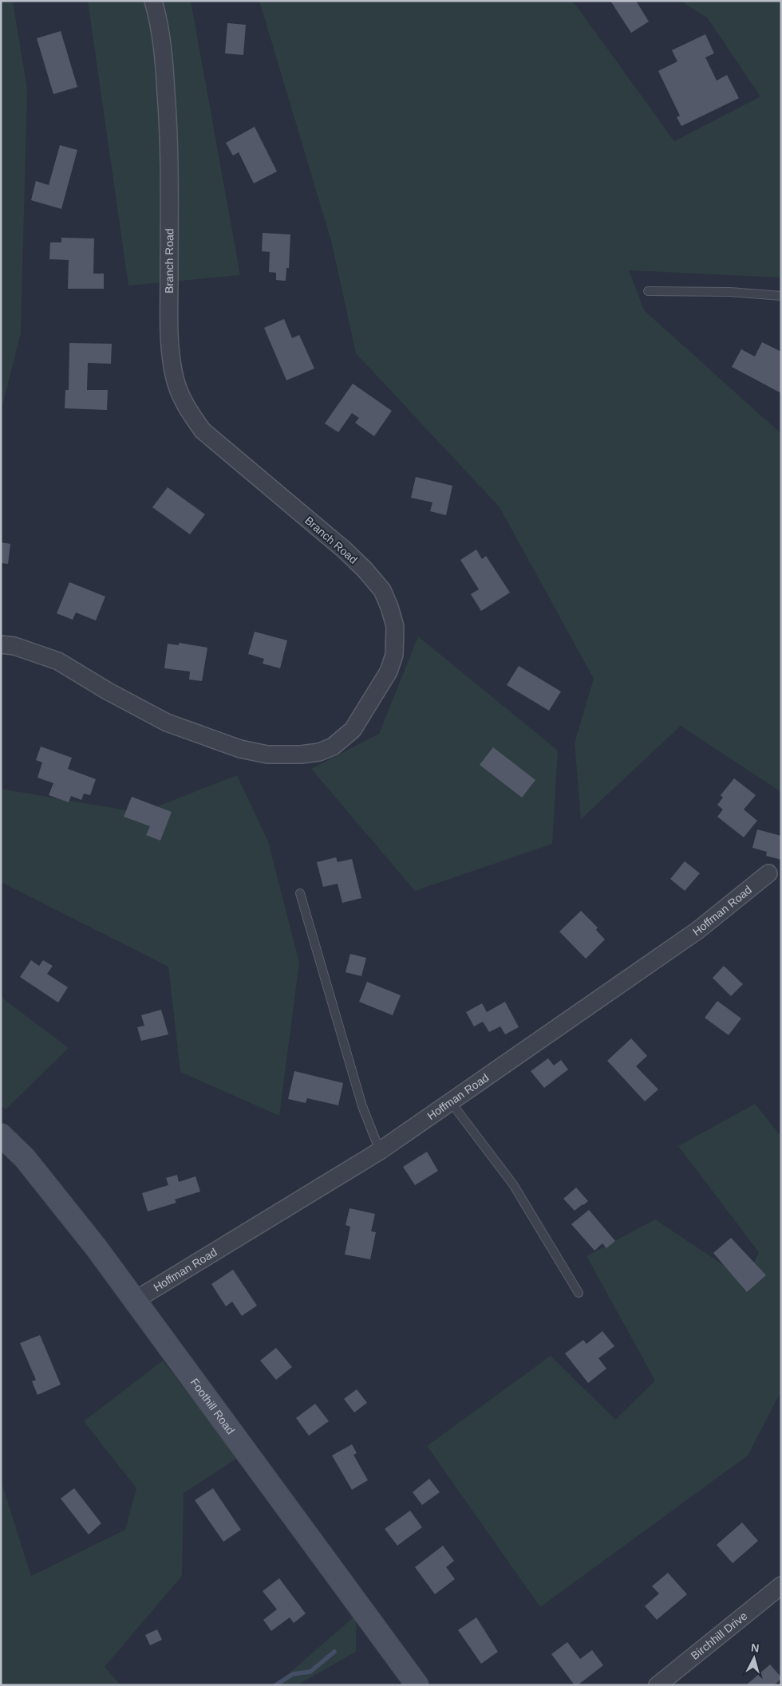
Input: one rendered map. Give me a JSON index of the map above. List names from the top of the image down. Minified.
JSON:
{"streets":{"street":["Branch Road","Hoffman Road","Foothill Road","Birchhill Drive"]},"crossings":[["Hoffman Road","Foothill Road"]],"north":"top"}
